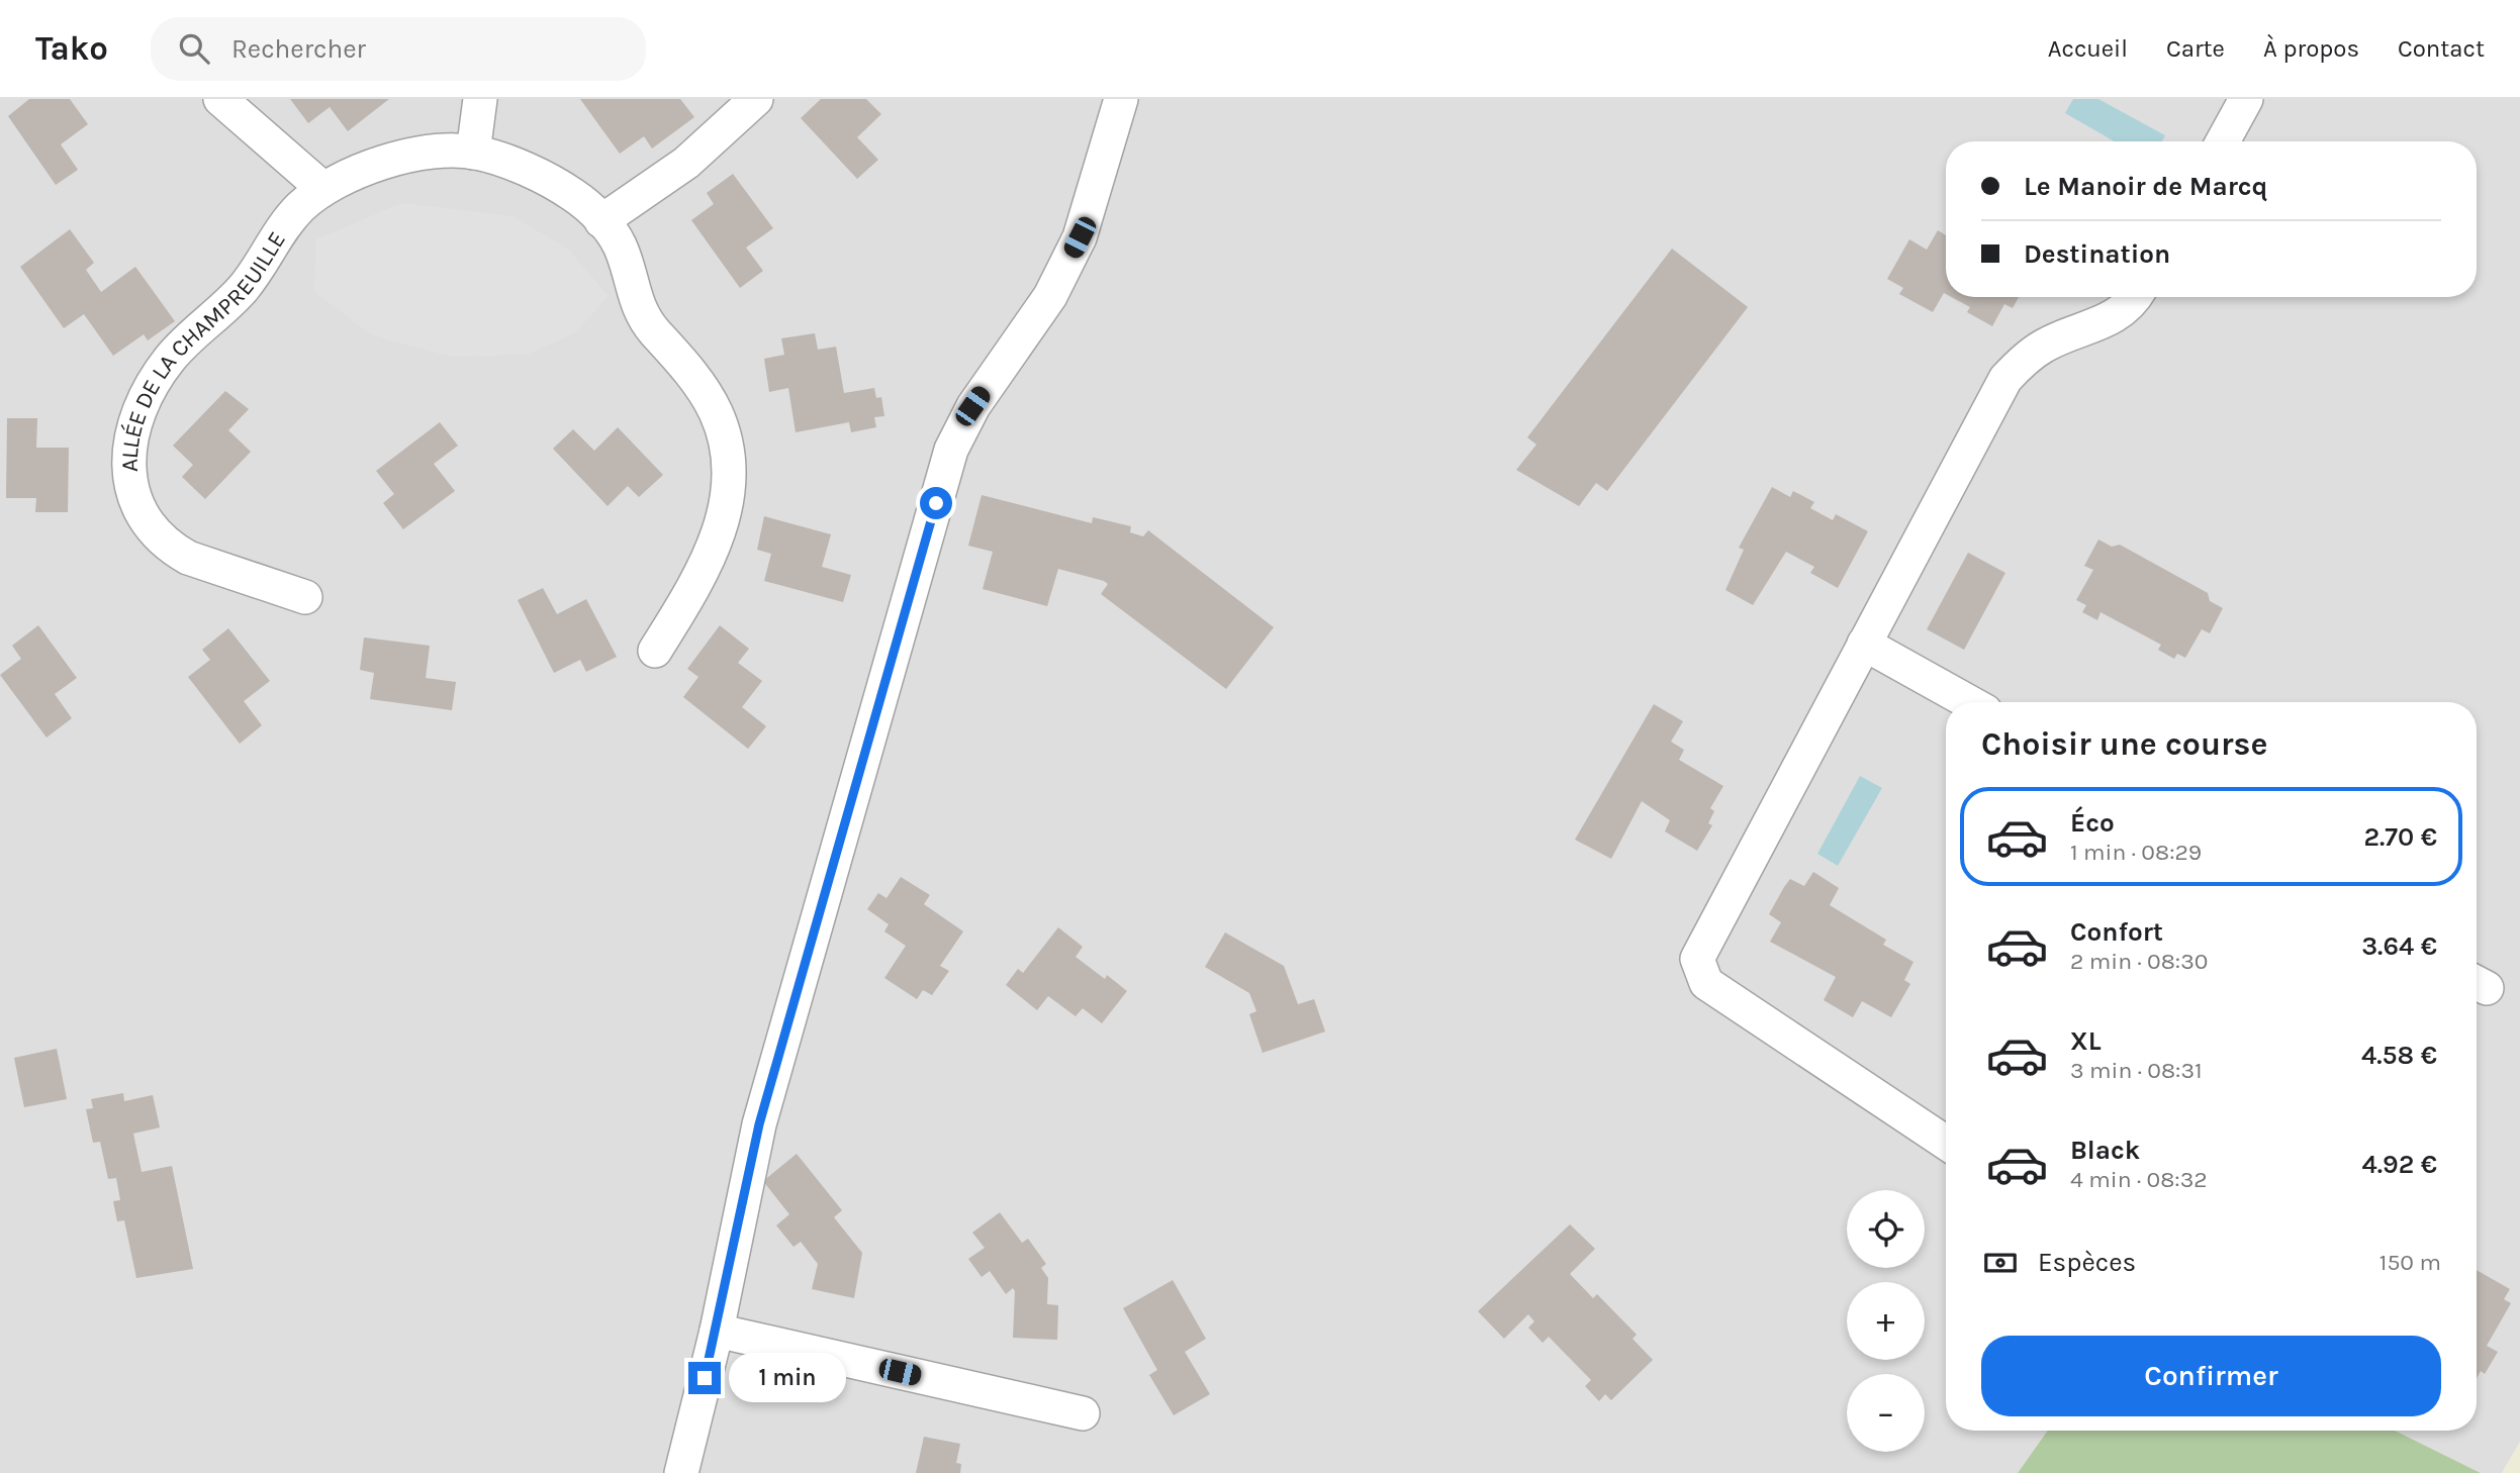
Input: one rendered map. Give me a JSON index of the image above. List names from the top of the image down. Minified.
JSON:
{"streets":{"street":["ALLÉE DE LA CHAMPREUILLE"]},"page":{"header":"Tako","search":"Rechercher","nav":["Accueil","Carte","À propos","Contact"],"banner":["Le Manoir de Marcq","Destination"],"heading":"Choisir une course","list":[{"name":"Éco","note":"1 min · 08:29","value":"2.70 €"},{"name":"Confort","note":"2 min · 08:30","value":"3.64 €"},{"name":"XL","note":"3 min · 08:31","value":"4.58 €"},{"name":"Black","note":"4 min · 08:32","value":"4.92 €"}],"map_buttons":["+","−"],"pay":["Espèces","150 m"],"buttons":"Confirmer","bubble":"1 min"}}
